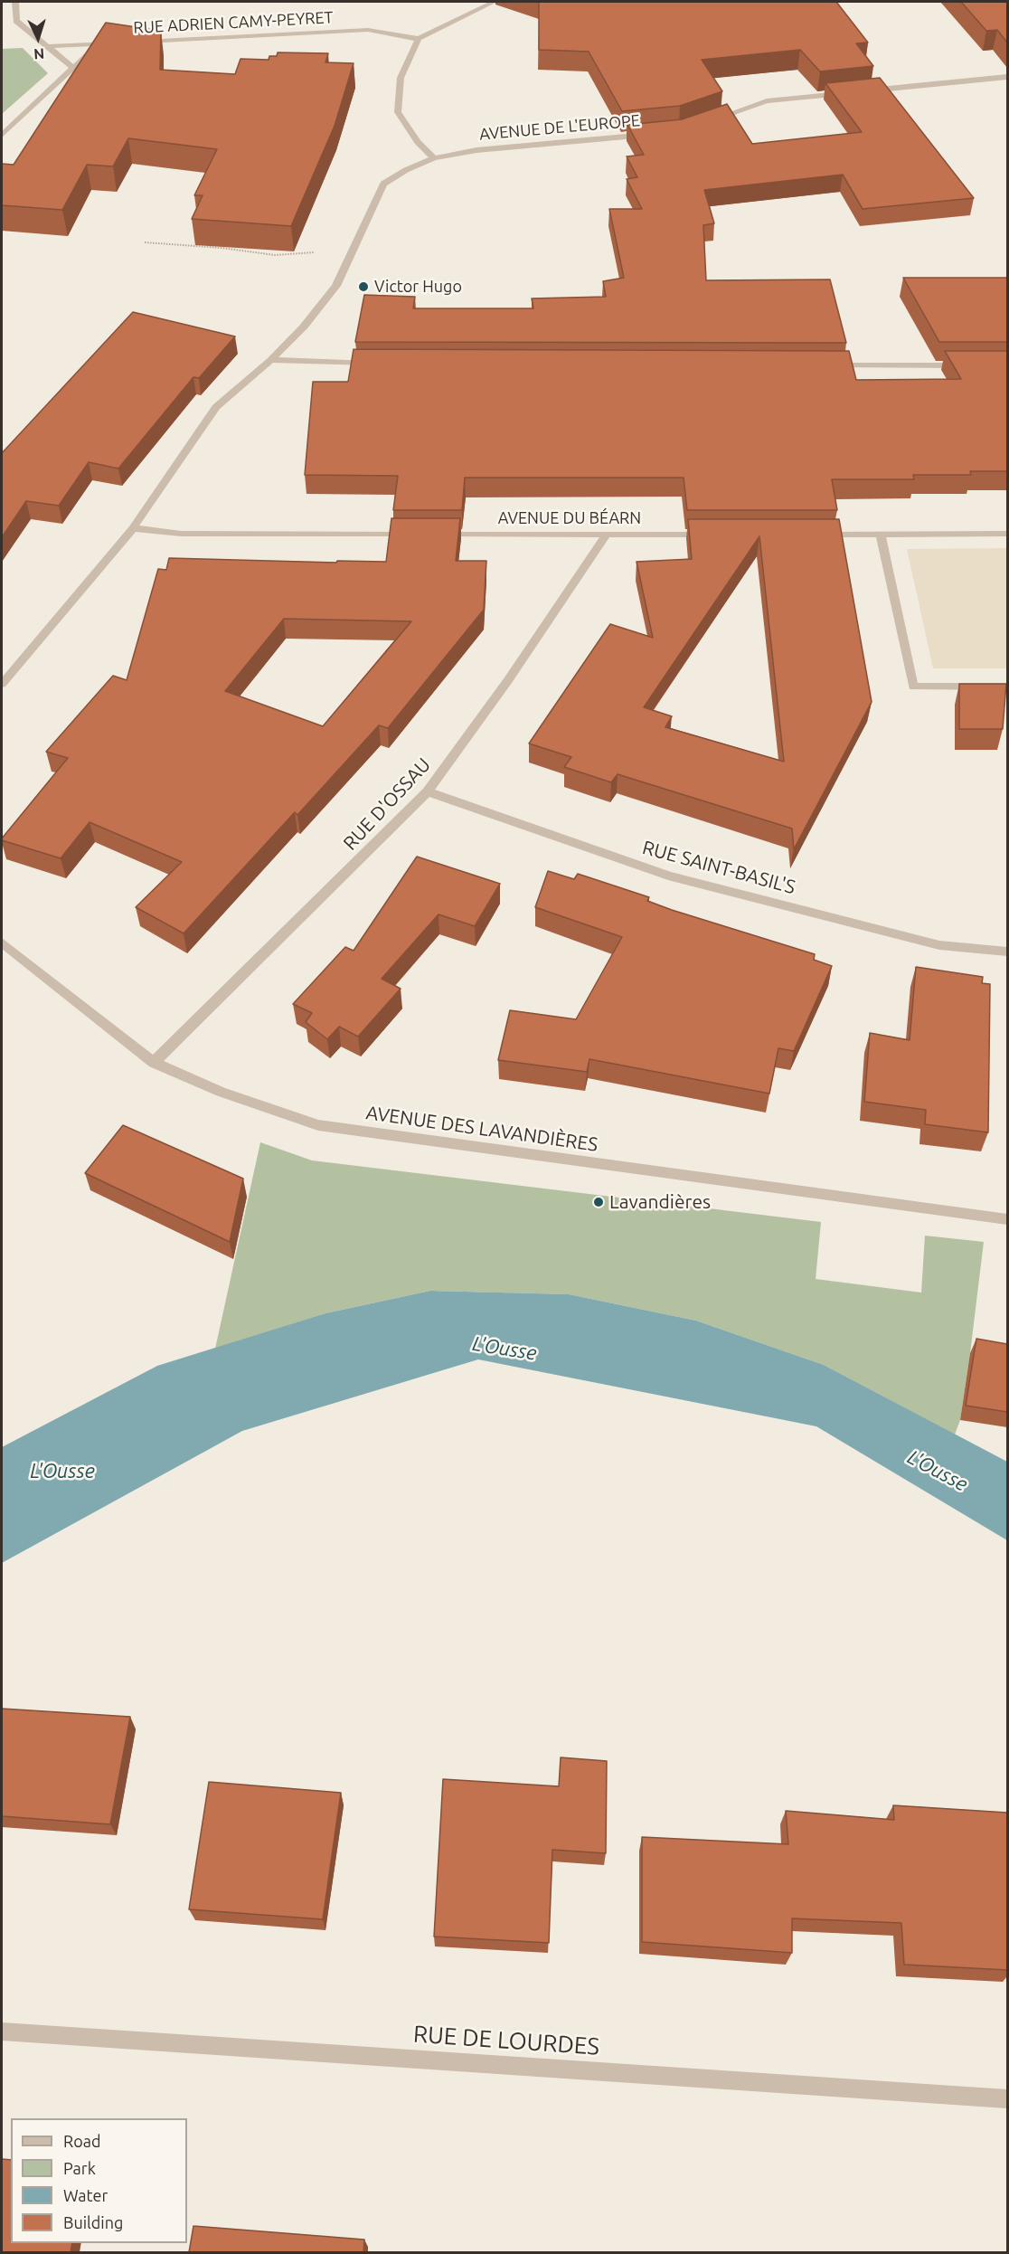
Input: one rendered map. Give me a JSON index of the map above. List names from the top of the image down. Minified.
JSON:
{"streets":{"street":["RUE ADRIEN CAMY-PEYRET","AVENUE DE L'EUROPE","AVENUE DU BÉARN","RUE D'OSSAU","RUE SAINT-BASIL'S","AVENUE DES LAVANDIÈRES","RUE DE LOURDES"]},"crossings":[["AVENUE DE L'EUROPE","AVENUE DU BÉARN"],["AVENUE DU BÉARN","RUE D'OSSAU"],["RUE D'OSSAU","RUE SAINT-BASIL'S"],["RUE D'OSSAU","AVENUE DES LAVANDIÈRES"]],"water":["L'Ousse"],"places":["Victor Hugo","Lavandières"],"legend":["Road","Park","Water","Building"],"north":"bottom"}
